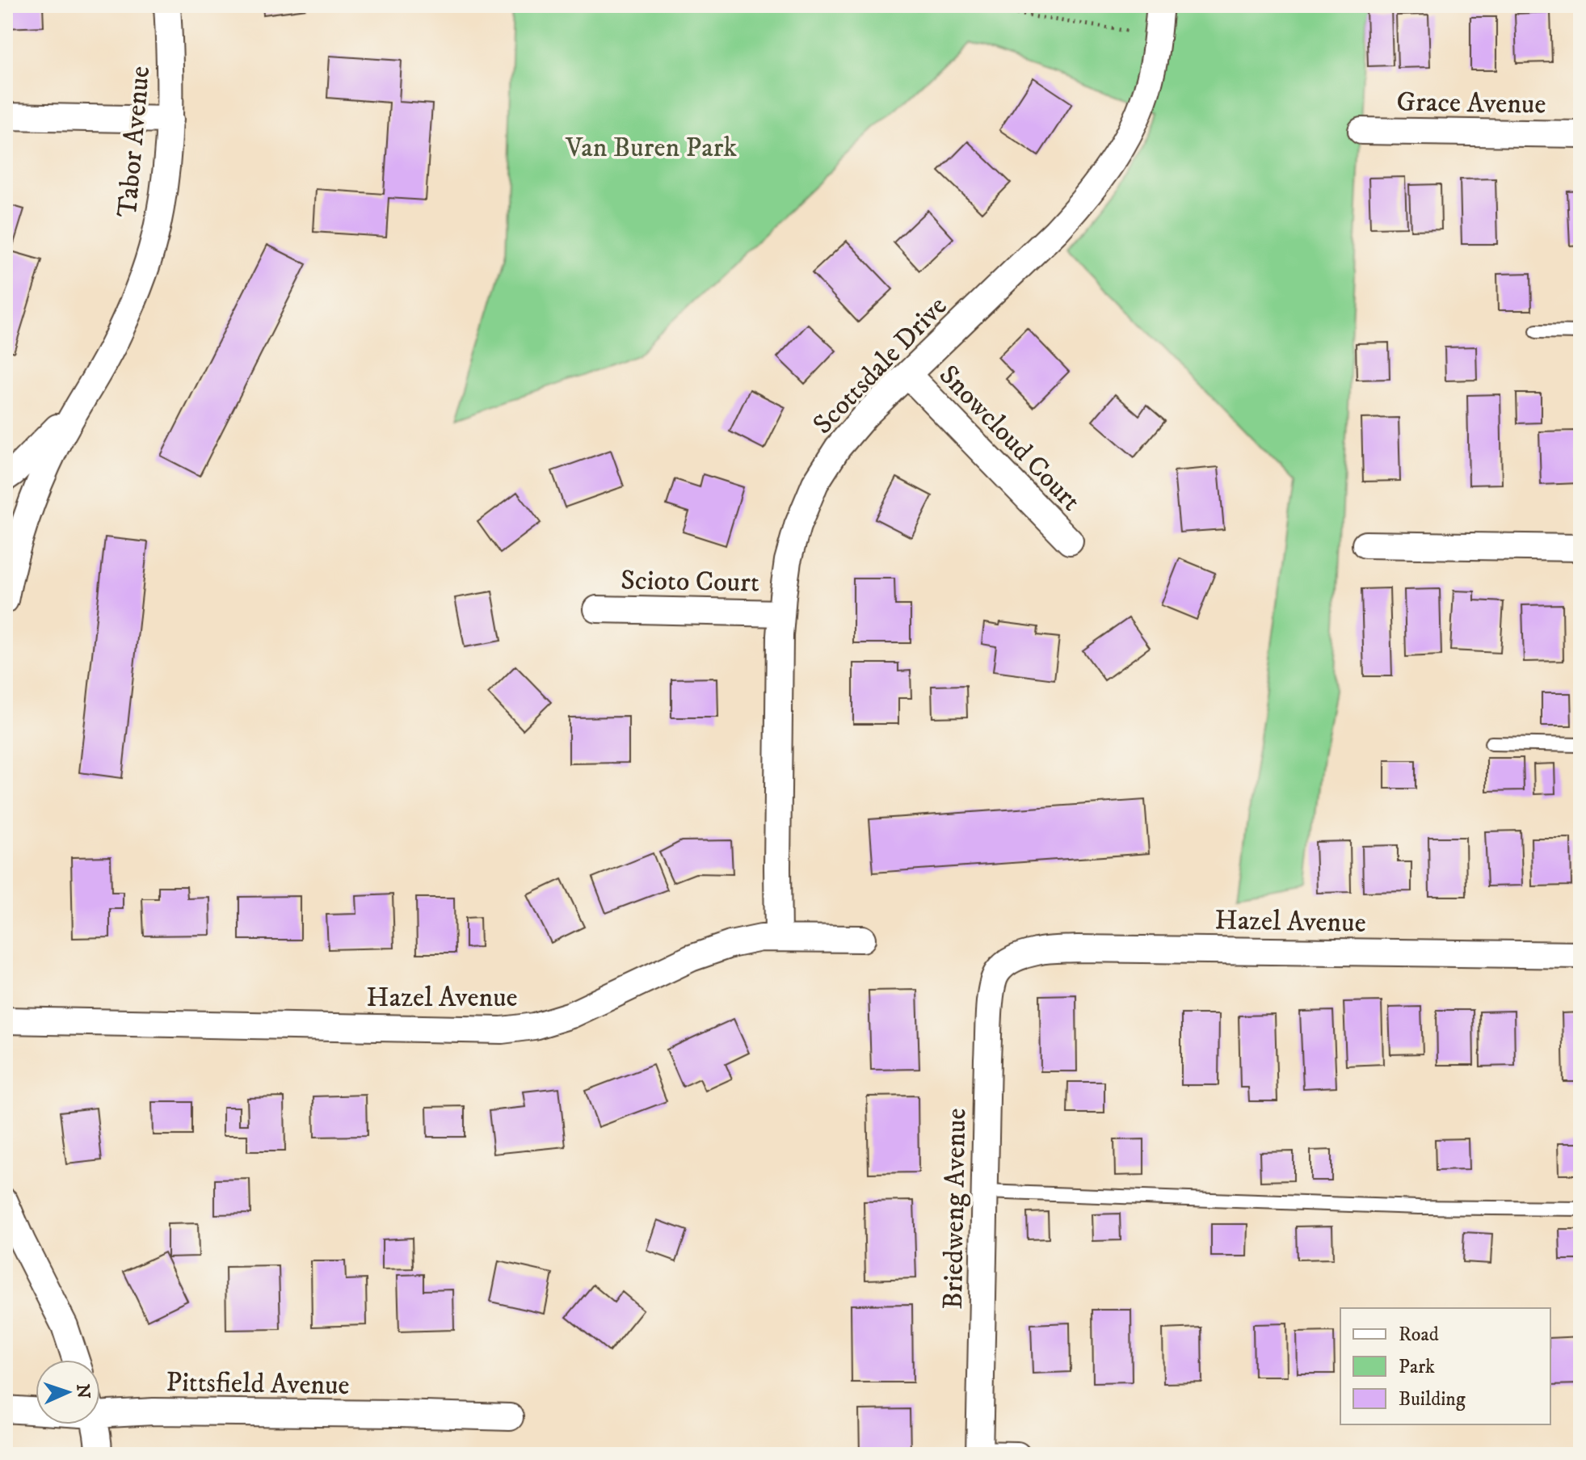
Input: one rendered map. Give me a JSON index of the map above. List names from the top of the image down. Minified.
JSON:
{"streets":{"street":["Grace Avenue","Tabor Avenue","Scottsdale Drive","Snowcloud Court","Scioto Court","Hazel Avenue","Briedweng Avenue","Pittsfield Avenue"]},"crossings":[["Scottsdale Drive","Snowcloud Court"],["Scottsdale Drive","Scioto Court"],["Scottsdale Drive","Hazel Avenue"],["Hazel Avenue","Briedweng Avenue"]],"parks":["Van Buren Park"],"legend":["Road","Park","Building"],"north":"right"}
